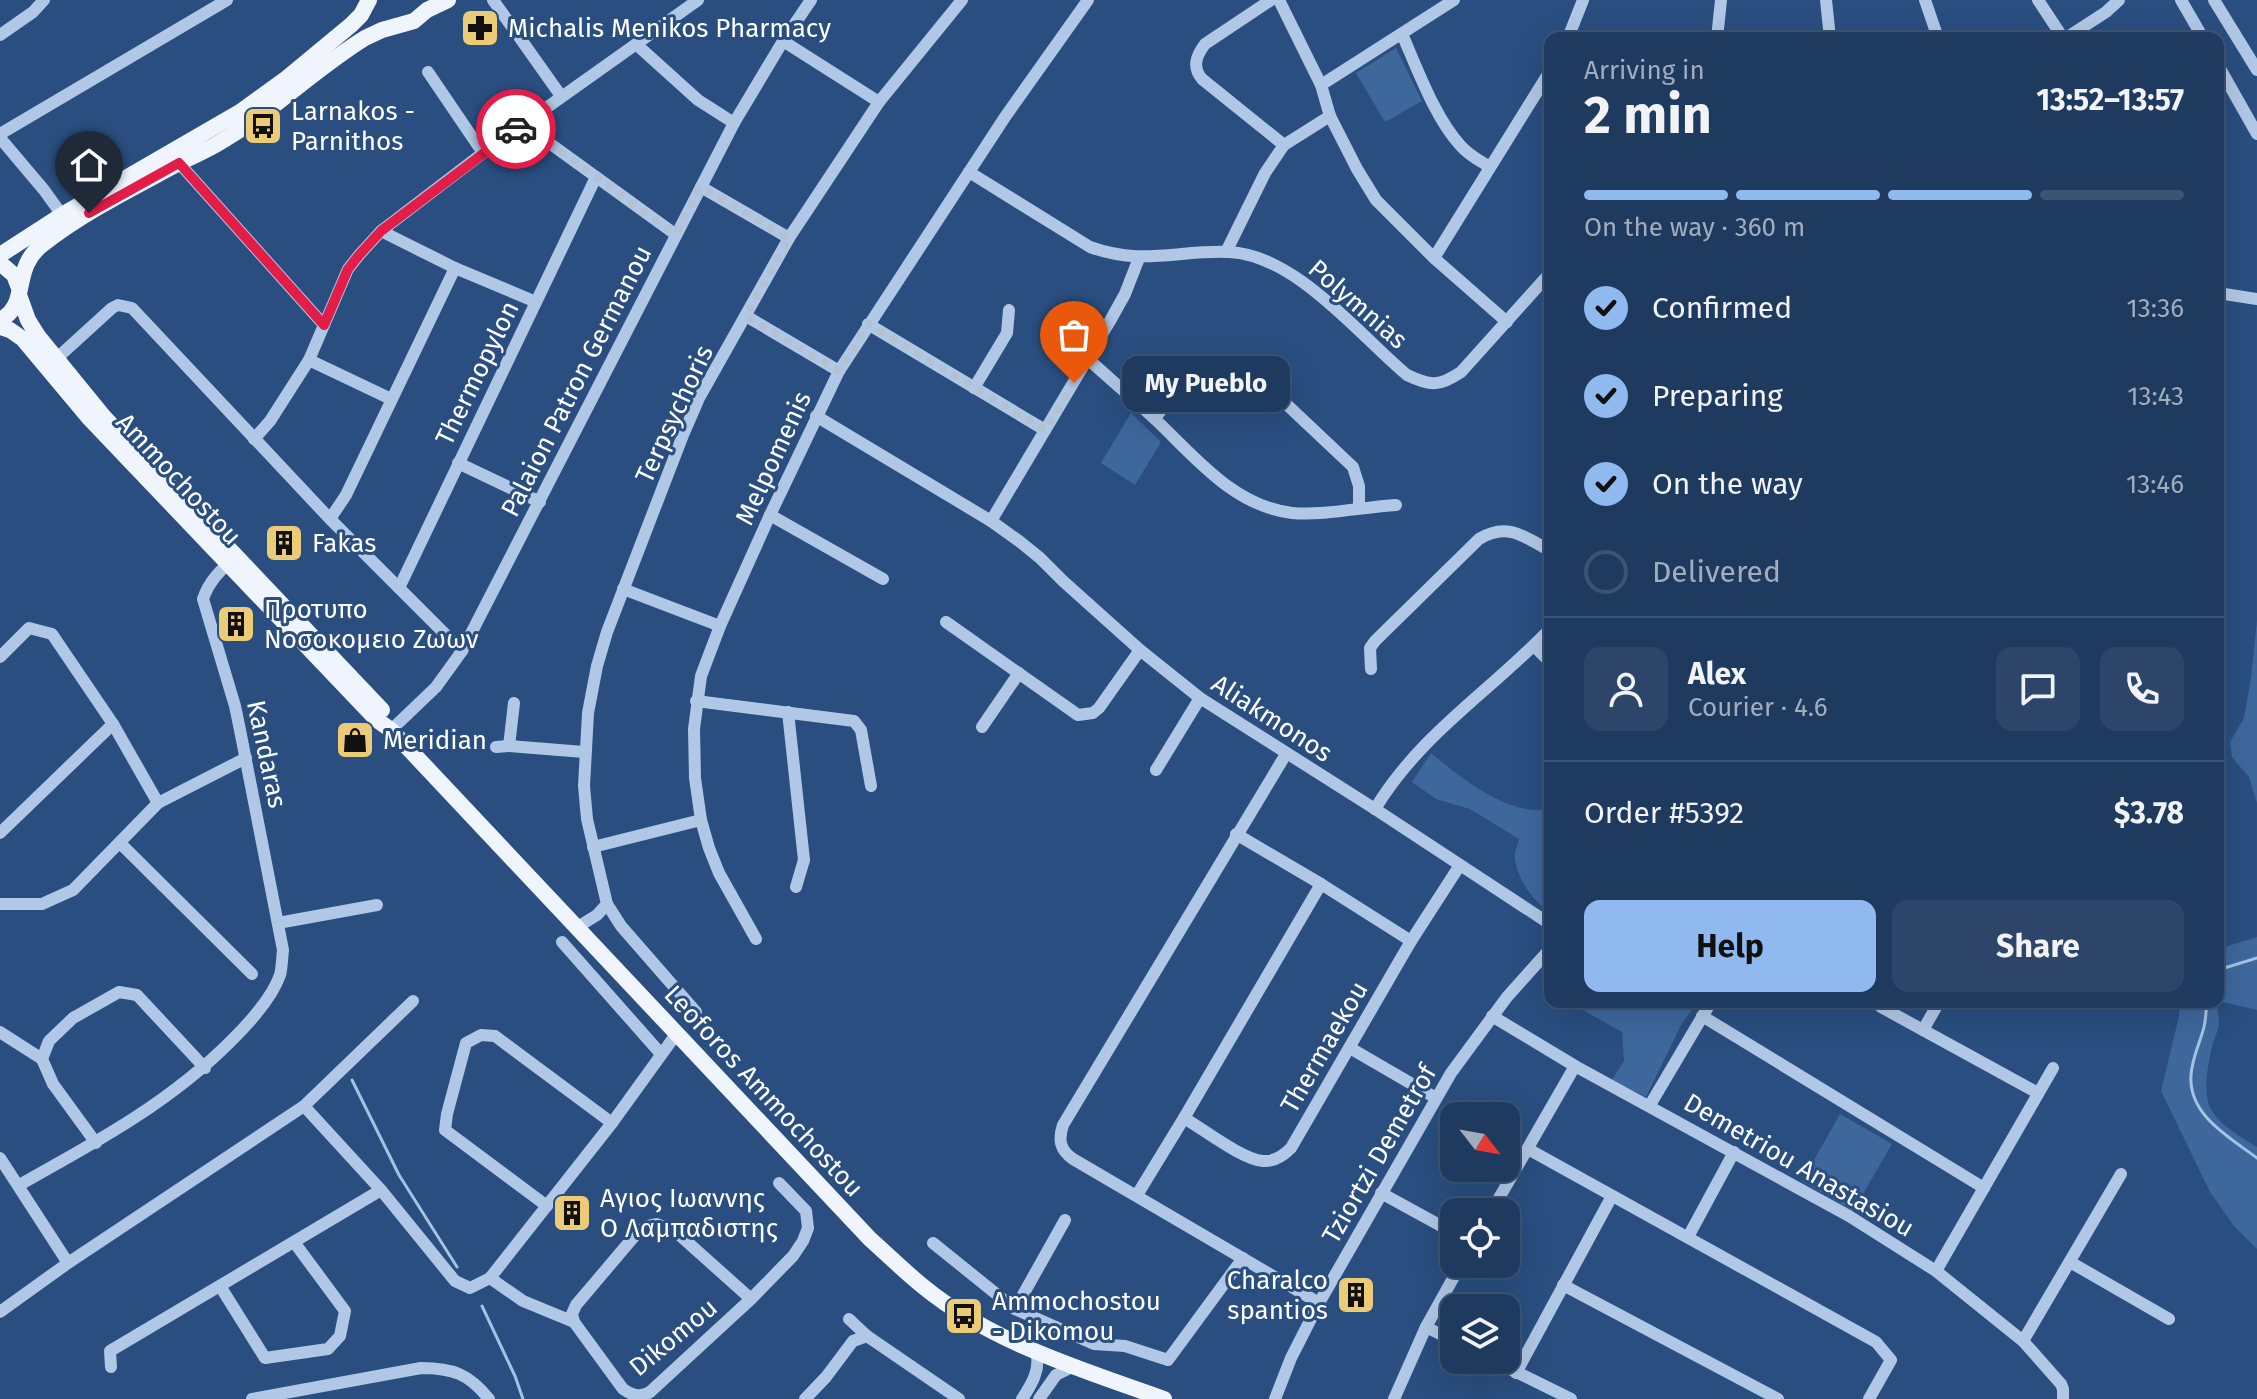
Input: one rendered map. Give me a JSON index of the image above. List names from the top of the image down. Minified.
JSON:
{"streets":{"main road":["Ammochostou","Leoforos Ammochostou"],"street":["Polymnias","Thermopylon","Palaion Patron Germanou","Terpsychoris","Melpomenis","Aliakmonos","Kandaras","Thermaekou","Tziortzi Demetrof","Demetriou Anastasiou","Dikomou"]},"crossings":[["Polymnias","Melpomenis"],["Palaion Patron Germanou","Ammochostou"],["Palaion Patron Germanou","Leoforos Ammochostou"],["Melpomenis","Aliakmonos"],["Ammochostou","Kandaras"],["Ammochostou","Leoforos Ammochostou"],["Aliakmonos","Thermaekou"],["Tziortzi Demetrof","Demetriou Anastasiou"]],"places":{"pharmacy":["Michalis Menikos Pharmacy"],"bus stop":["Larnakos - Parnithos","Ammochostou - Dikomou"],"other":["My Pueblo"],"building":["Fakas","Προτυπο Νοσοκομειο Ζωων","Αγιος Ιωαννης Ο Λαμπαδιστης","Charalco spantios"],"shop":["Meridian"]},"north":"bottom right","page":{"heading":["2 min","Arriving in","13:52–13:57"],"panel":["Alex","Courier · 4.6","Order #5392","$3.78"],"bar":"On the way · 360 m","list":[["Confirmed","13:36"],["Preparing","13:43"],["On the way","13:46"],"Delivered"],"bubble":"My Pueblo","buttons":["Help","Share"]}}
